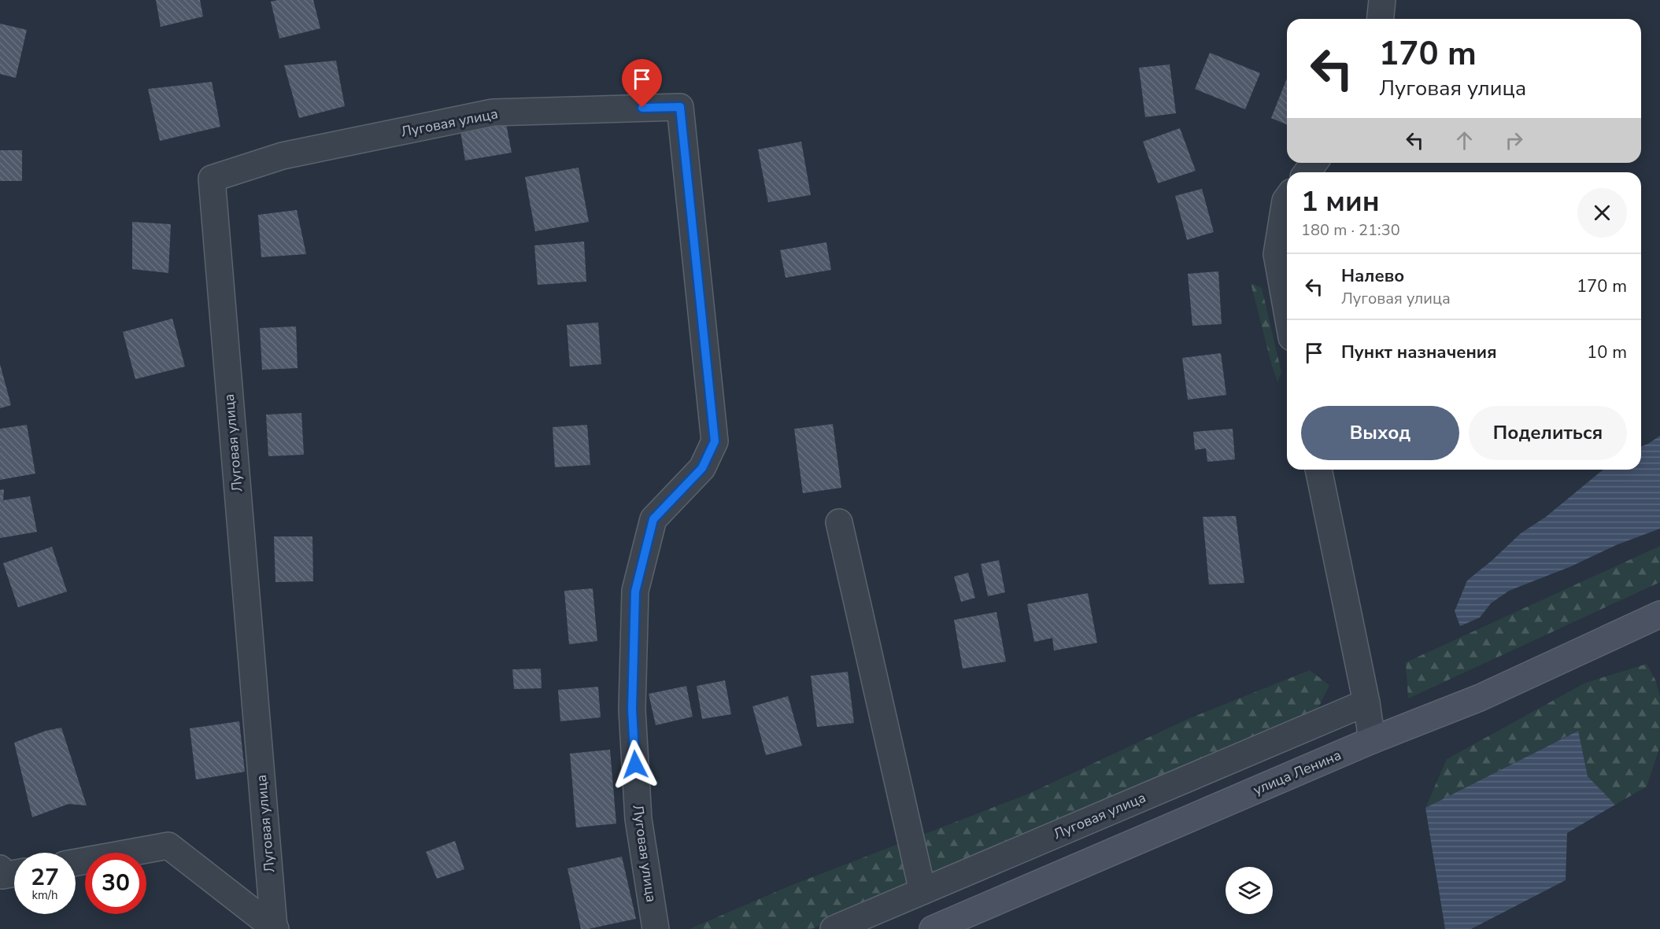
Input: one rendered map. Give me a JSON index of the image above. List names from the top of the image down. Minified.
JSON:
{"streets":{"main road":["улица Ленина"],"street":["Луговая улица"]},"page":{"turn":["170 m","Луговая улица"],"heading":["1 мин","180 m · 21:30"],"list":[{"name":"Налево","note":"Луговая улица","value":"170 m"},{"name":"Пункт назначения","value":"10 m"}],"buttons":["Выход","Поделиться"],"speed":"27 km/h","limit":"30"}}
